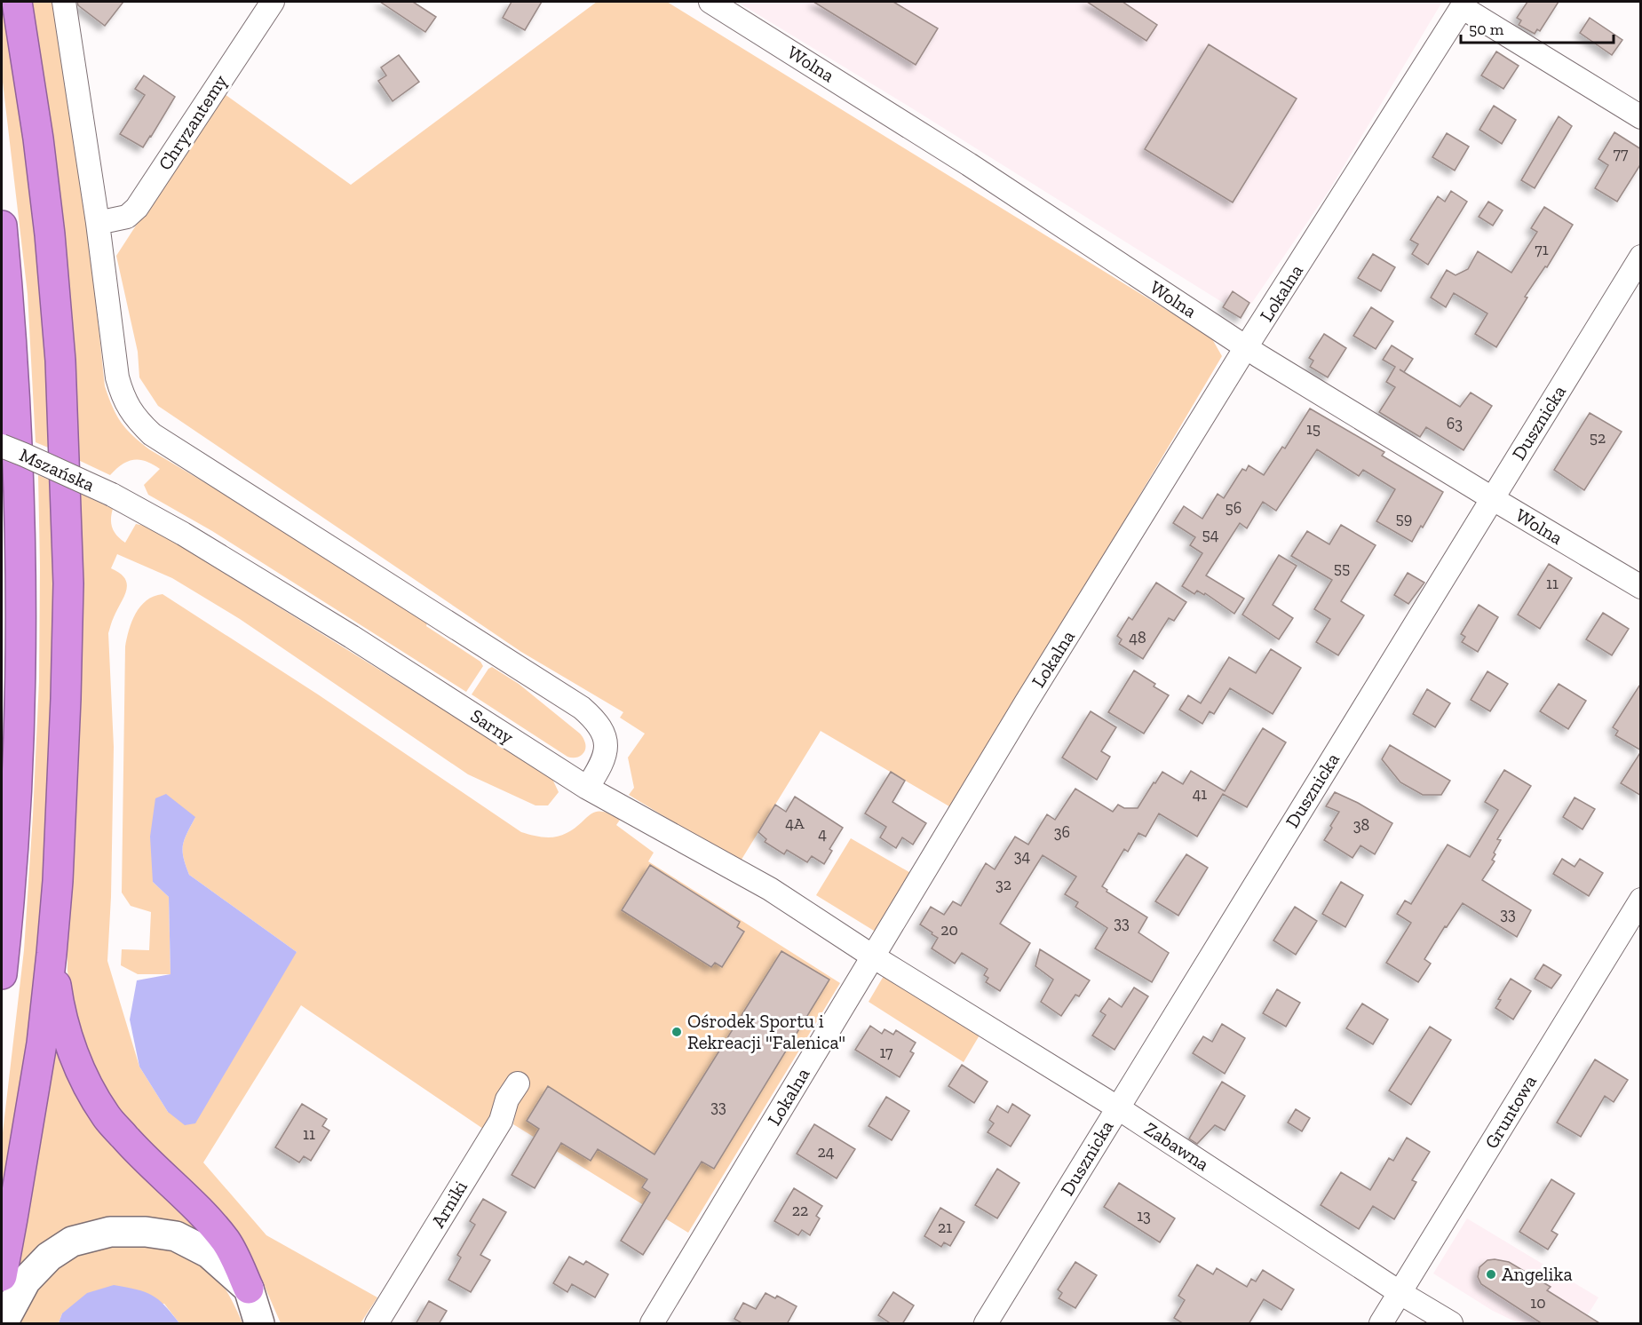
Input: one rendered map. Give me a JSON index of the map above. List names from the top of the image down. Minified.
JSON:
{"streets":{"street":["Wolna","Chryzantemy","Lokalna","Dusznicka","Mszańska","Sarny","Gruntowa","Zabawna","Arniki"]},"crossings":[["Wolna","Lokalna"],["Wolna","Dusznicka"],["Lokalna","Sarny"],["Lokalna","Zabawna"],["Dusznicka","Zabawna"],["Mszańska","Sarny"],["Sarny","Zabawna"],["Gruntowa","Zabawna"]],"places":["Ośrodek Sportu i Rekreacji \"Falenica\"","Angelika"],"house_numbers":["77","71","63","15","52","56","59","54","55","11","48","41","4A","38","36","4","34","32","33","33","20","17","33","11","24","22","13","21","10"],"scale_bar":"50 m"}
